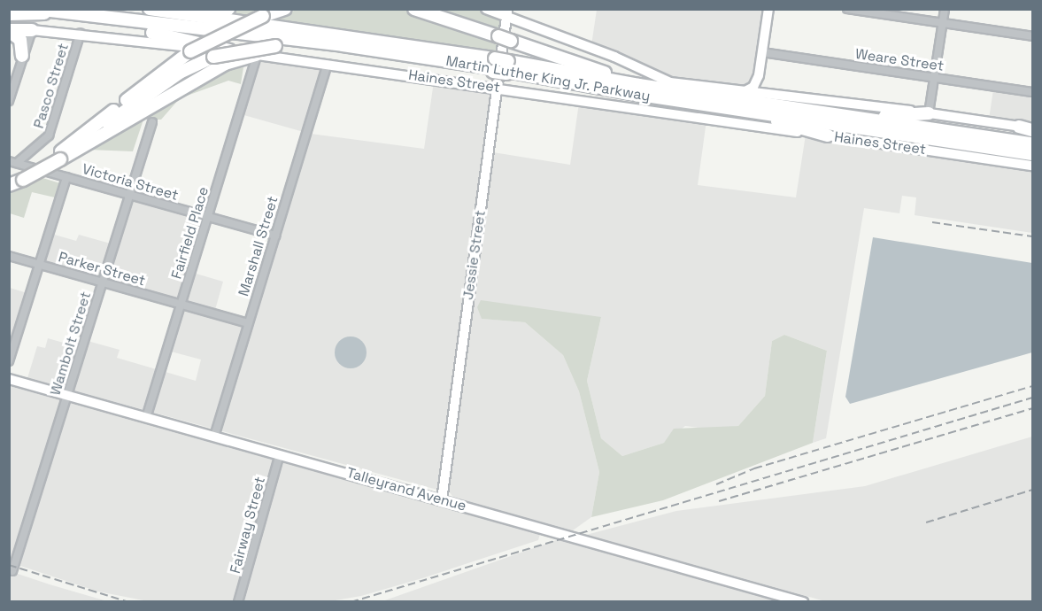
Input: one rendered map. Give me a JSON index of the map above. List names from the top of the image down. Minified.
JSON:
{"streets":{"highway":["Martin Luther King Jr. Parkway"],"street":["Weare Street","Haines Street","Pasco Street","Victoria Street","Fairfield Place","Marshall Street","Jessie Street","Parker Street","Wambolt Street","Talleyrand Avenue","Fairway Street"]},"crossings":[["Haines Street","Pasco Street"],["Haines Street","Fairfield Place"],["Haines Street","Marshall Street"],["Haines Street","Jessie Street"],["Pasco Street","Victoria Street"],["Victoria Street","Fairfield Place"],["Victoria Street","Marshall Street"],["Victoria Street","Wambolt Street"],["Fairfield Place","Parker Street"],["Fairfield Place","Talleyrand Avenue"],["Marshall Street","Parker Street"],["Marshall Street","Talleyrand Avenue"],["Jessie Street","Talleyrand Avenue"],["Parker Street","Wambolt Street"],["Wambolt Street","Talleyrand Avenue"],["Talleyrand Avenue","Fairway Street"]]}
